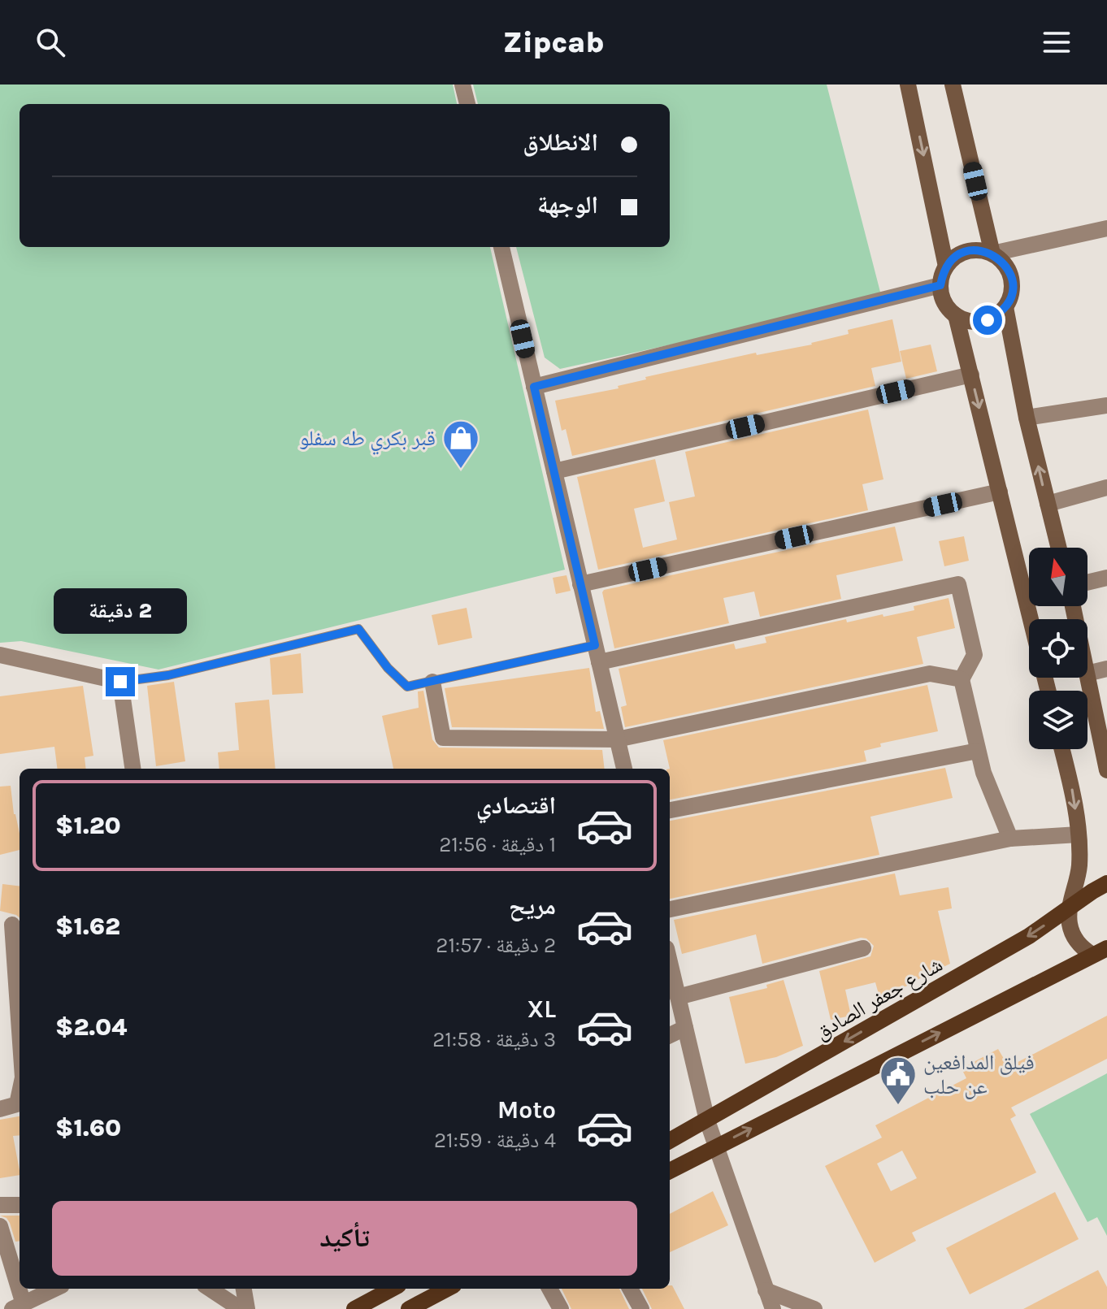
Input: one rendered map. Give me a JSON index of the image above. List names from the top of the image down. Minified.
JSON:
{"streets":{"main road":["شارع جعفر الصادق"]},"places":{"shop":["قبر بكري طه سفلو"],"public building":["فيلق المدافعين عن حلب"]},"north":"top","page":{"header":"Zipcab","banner":["الانطلاق","الوجهة"],"bubble":"2 دقيقة","list":[{"name":"اقتصادي","note":"1 دقيقة · 21:56","value":"$1.20"},{"name":"مريح","note":"2 دقيقة · 21:57","value":"$1.62"},{"name":"XL","note":"3 دقيقة · 21:58","value":"$2.04"},{"name":"Moto","note":"4 دقيقة · 21:59","value":"$1.60"}],"buttons":"تأكيد"}}
